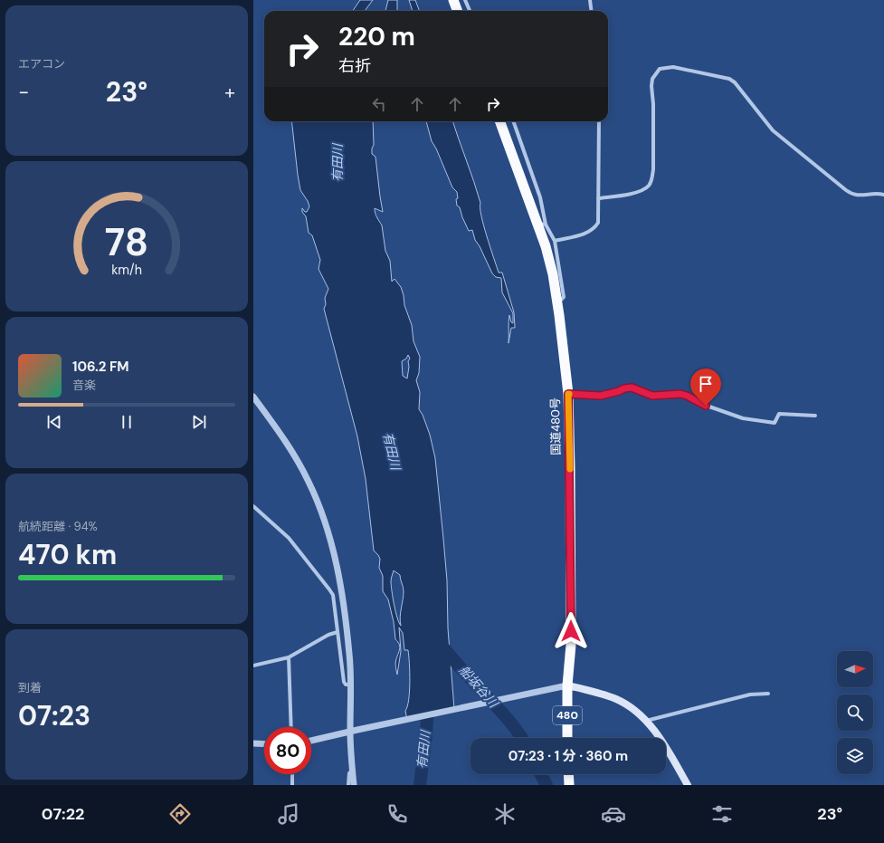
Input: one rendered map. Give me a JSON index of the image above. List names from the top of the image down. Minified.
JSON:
{"streets":{"highway":["国道480号","480"]},"water":["有田川","船坂谷川"],"north":"right","page":{"tile":["エアコン",["航続距離 · 94%","470 km"],["到着","07:23"]],"turn":["220 m","右折"],"heat":["−","23°","+"],"song":["106.2 FM","音楽"],"limit":"80","trip":"07:23 · 1 分 · 360 m","tabs":["07:22","23°"],"gauge":["78","km/h"]}}
